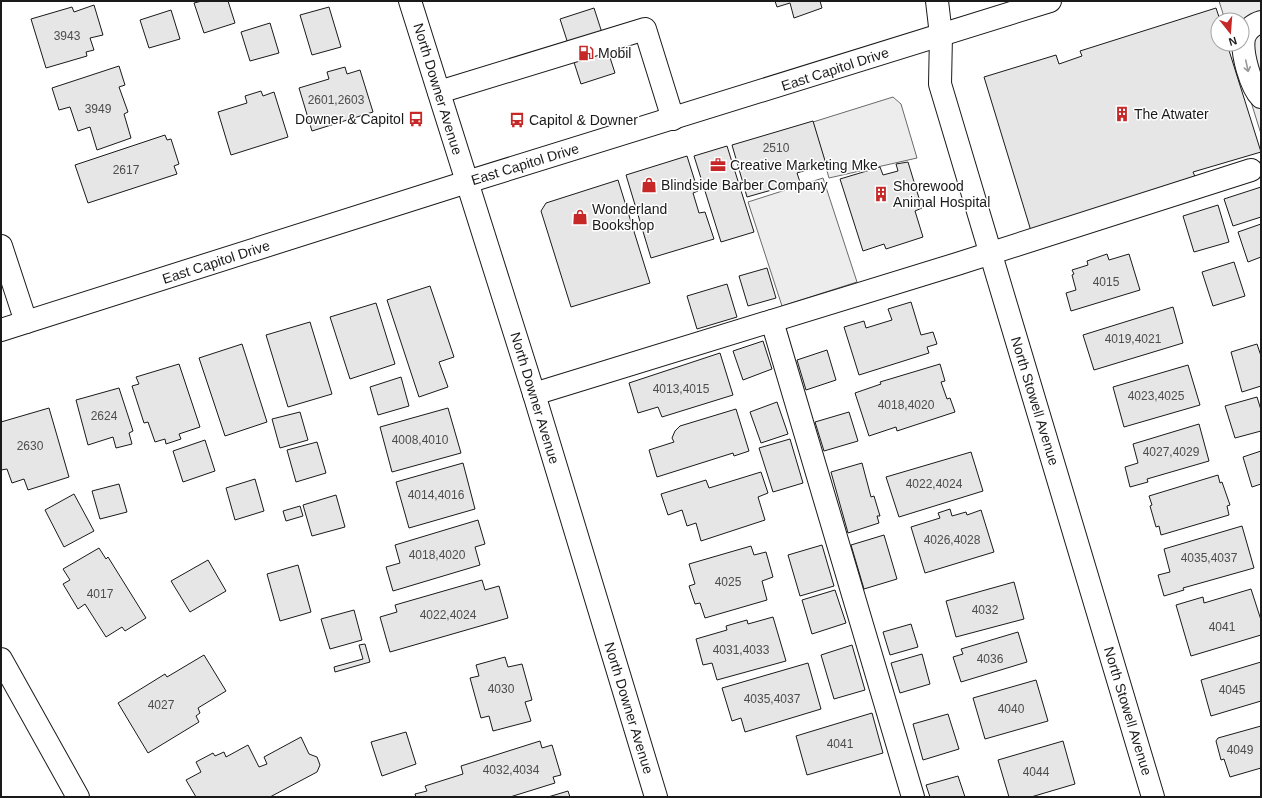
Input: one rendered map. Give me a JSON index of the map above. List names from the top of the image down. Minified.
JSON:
{"streets":{"street":["East Capitol Drive","North Downer Avenue","North Stowell Avenue"]},"crossings":[["East Capitol Drive","North Downer Avenue"],["East Capitol Drive","North Stowell Avenue"]],"places":{"fuel station":["Mobil"],"building":["The Atwater","Shorewood Animal Hospital"],"bus stop":["Downer & Capitol","Capitol & Downer"],"office":["Creative Marketing Mke"],"shop":["Blindside Barber Company","Wonderland Bookshop"]},"house_numbers":["3943","2601,2603","3949","2510","2617","4015","4019,4021","4013,4015","4023,4025","4018,4020","2624","4008,4010","2630","4027,4029","4022,4024","4014,4016","4026,4028","4018,4020","4035,4037","4025","4017","4032","4022,4024","4041","4031,4033","4036","4030","4045","4035,4037","4027","4040","4041","4049","4032,4034","4044"],"north":"bottom"}
